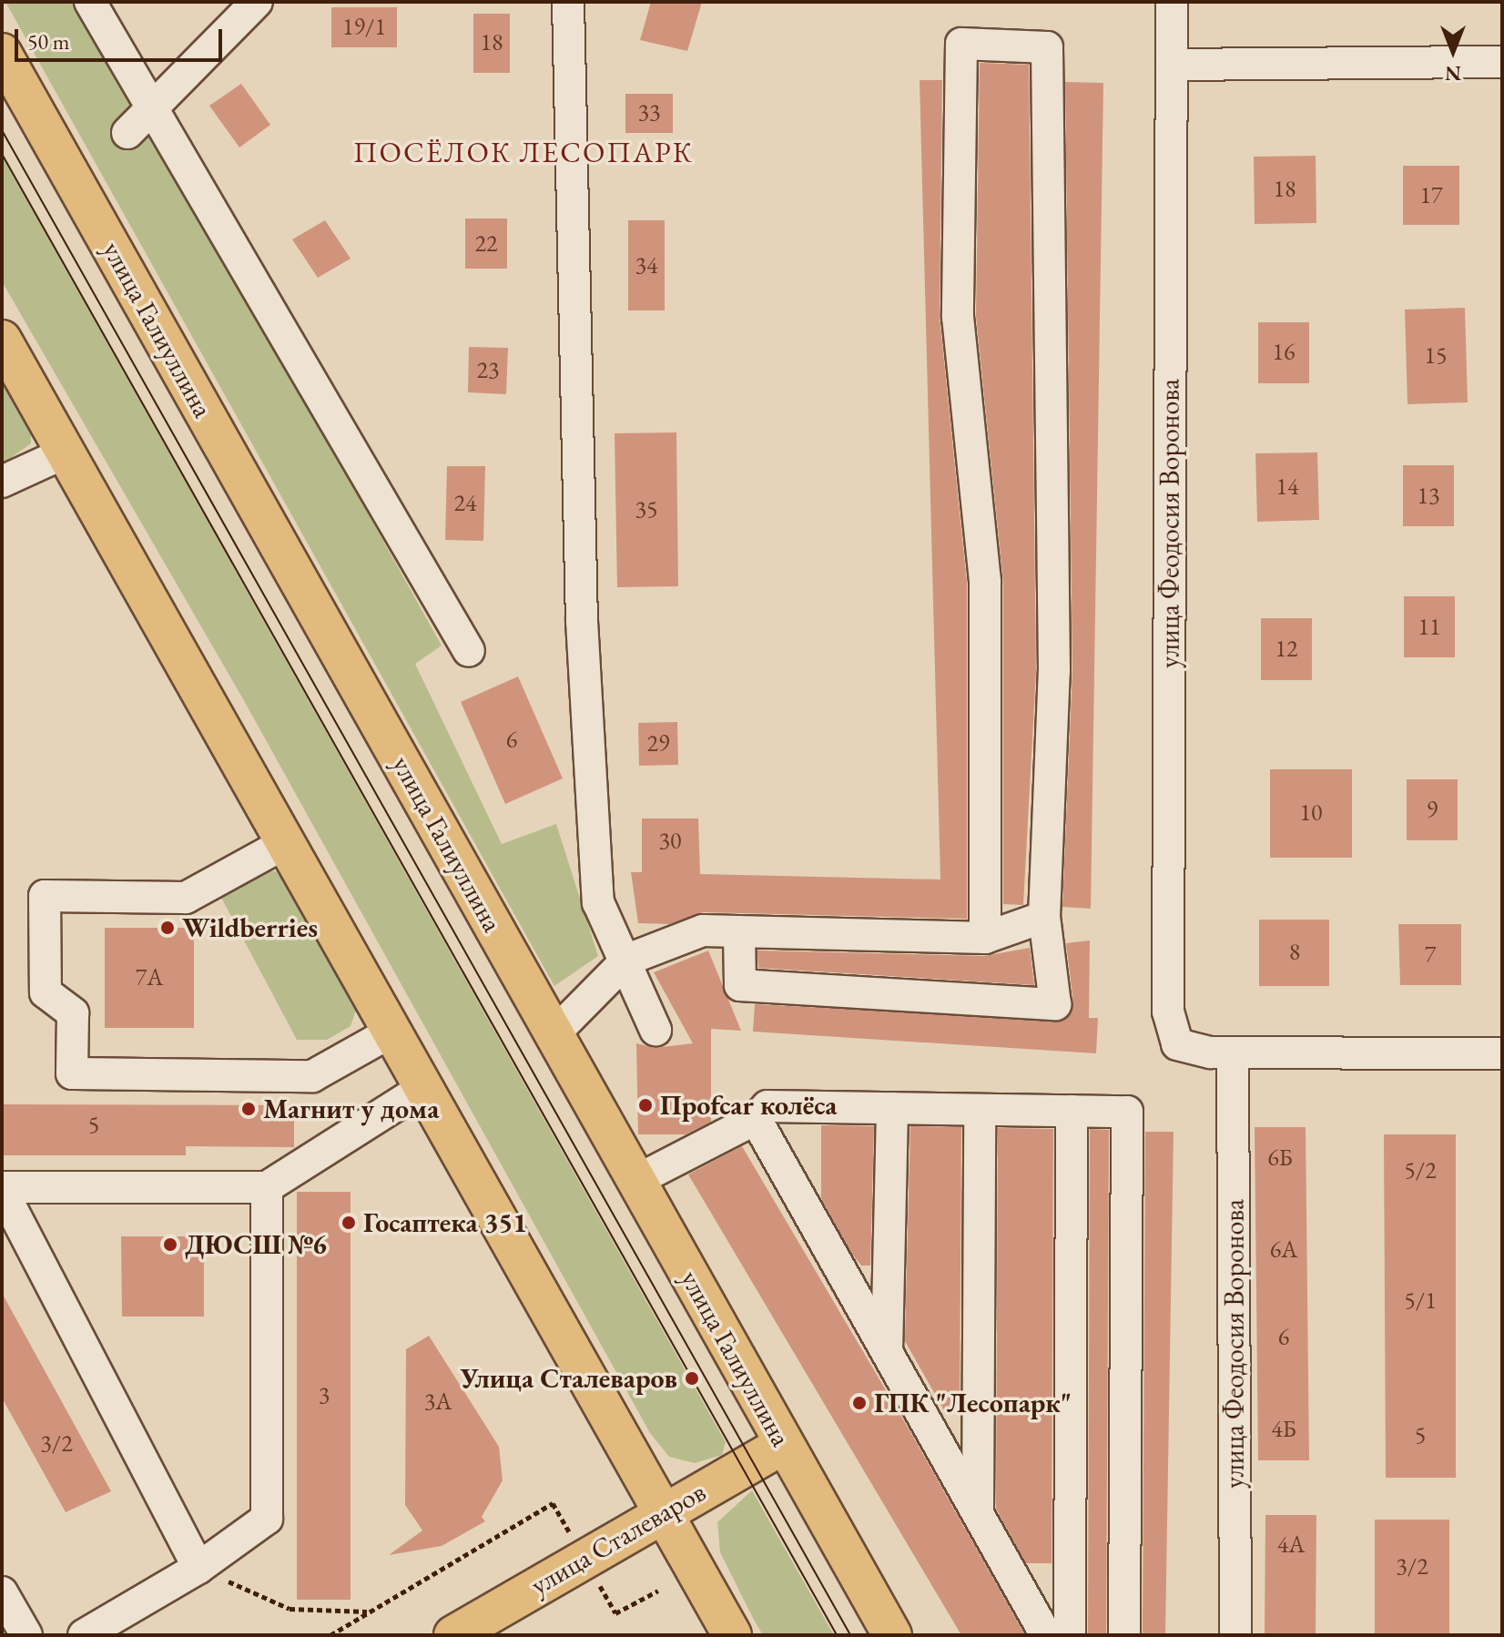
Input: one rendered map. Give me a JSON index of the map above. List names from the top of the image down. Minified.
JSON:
{"streets":{"main road":["улица Галиуллина","улица Сталеваров"],"street":["улица Феодосия Воронова"]},"crossings":[["улица Галиуллина","улица Сталеваров"]],"districts":["ПОСЁЛОК ЛЕСОПАРК"],"places":["Wildberries","Проfcar колёса","Магнит у дома","Госаптека 351","ДЮСШ №6","Улица Сталеваров","ГПК \"Лесопарк\""],"house_numbers":["19/1","18","33","18","17","22","34","16","15","23","14","13","24","35","11","12","6","29","9","10","30","8","7","7А","5","6Б","5/2","6А","5/1","6","3","3А","4Б","5","3/2","4А","3/2"],"scale_bar":"50 m","north":"bottom"}
